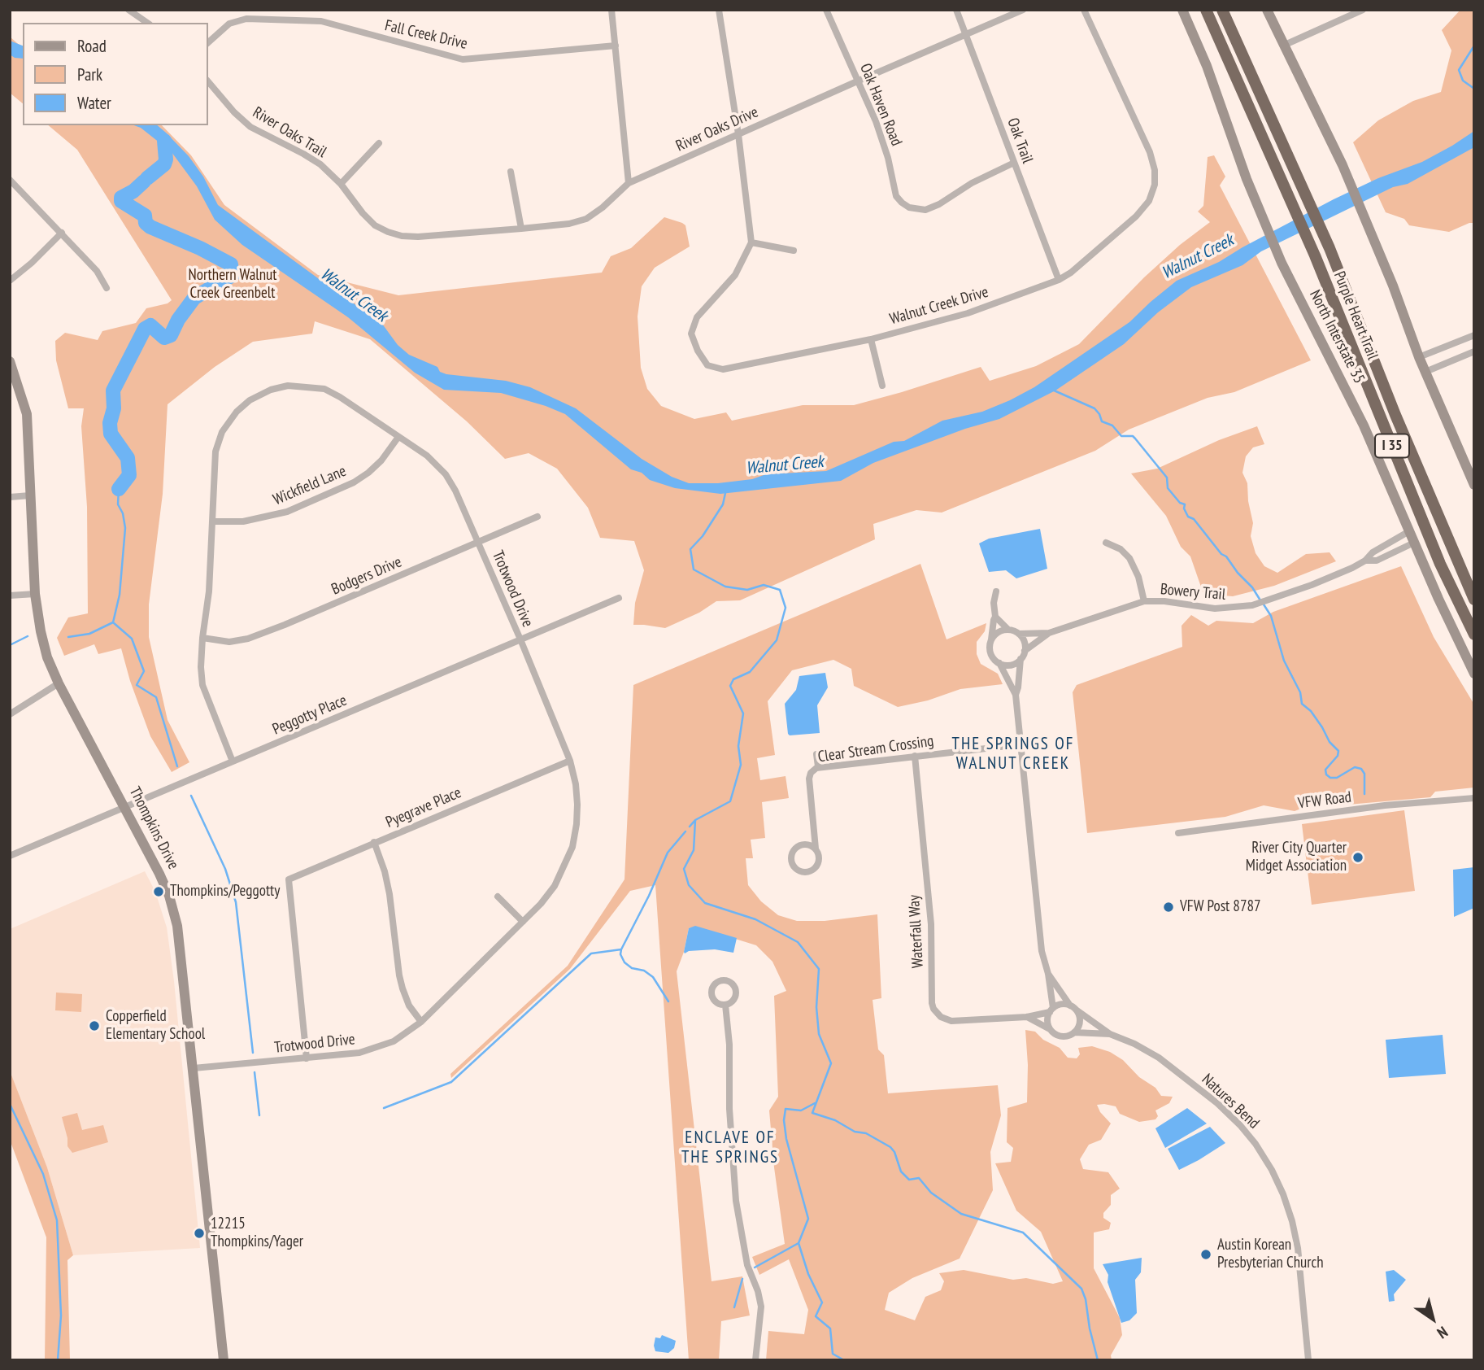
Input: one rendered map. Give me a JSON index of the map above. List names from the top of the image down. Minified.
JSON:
{"streets":{"highway":["Purple Heart Trail","I 35"],"main road":["North Interstate 35","Thompkins Drive"],"street":["Fall Creek Drive","Oak Haven Road","River Oaks Drive","River Oaks Trail","Oak Trail","Walnut Creek Drive","Wickfield Lane","Bodgers Drive","Trotwood Drive","Bowery Trail","Peggotty Place","Clear Stream Crossing","VFW Road","Pyegrave Place","Waterfall Way","Natures Bend"]},"crossings":[["Oak Haven Road","River Oaks Drive"],["Oak Haven Road","Oak Trail"],["River Oaks Drive","River Oaks Trail"],["River Oaks Drive","Oak Trail"],["Oak Trail","Walnut Creek Drive"],["North Interstate 35","Bowery Trail"],["Wickfield Lane","Trotwood Drive"],["Bodgers Drive","Trotwood Drive"],["Trotwood Drive","Peggotty Place"],["Trotwood Drive","Pyegrave Place"],["Trotwood Drive","Thompkins Drive"],["Bowery Trail","Natures Bend"],["Peggotty Place","Thompkins Drive"],["Clear Stream Crossing","Waterfall Way"],["Clear Stream Crossing","Natures Bend"],["Waterfall Way","Natures Bend"]],"districts":["THE SPRINGS OF WALNUT CREEK","ENCLAVE OF THE SPRINGS"],"water":["Walnut Creek"],"parks":["Northern Walnut Creek Greenbelt"],"places":["River City Quarter Midget Association","Thompkins/Peggotty","VFW Post 8787","Copperfield Elementary School","12215 Thompkins/Yager","Austin Korean Presbyterian Church"],"legend":["Road","Park","Water"],"north":"bottom right"}
